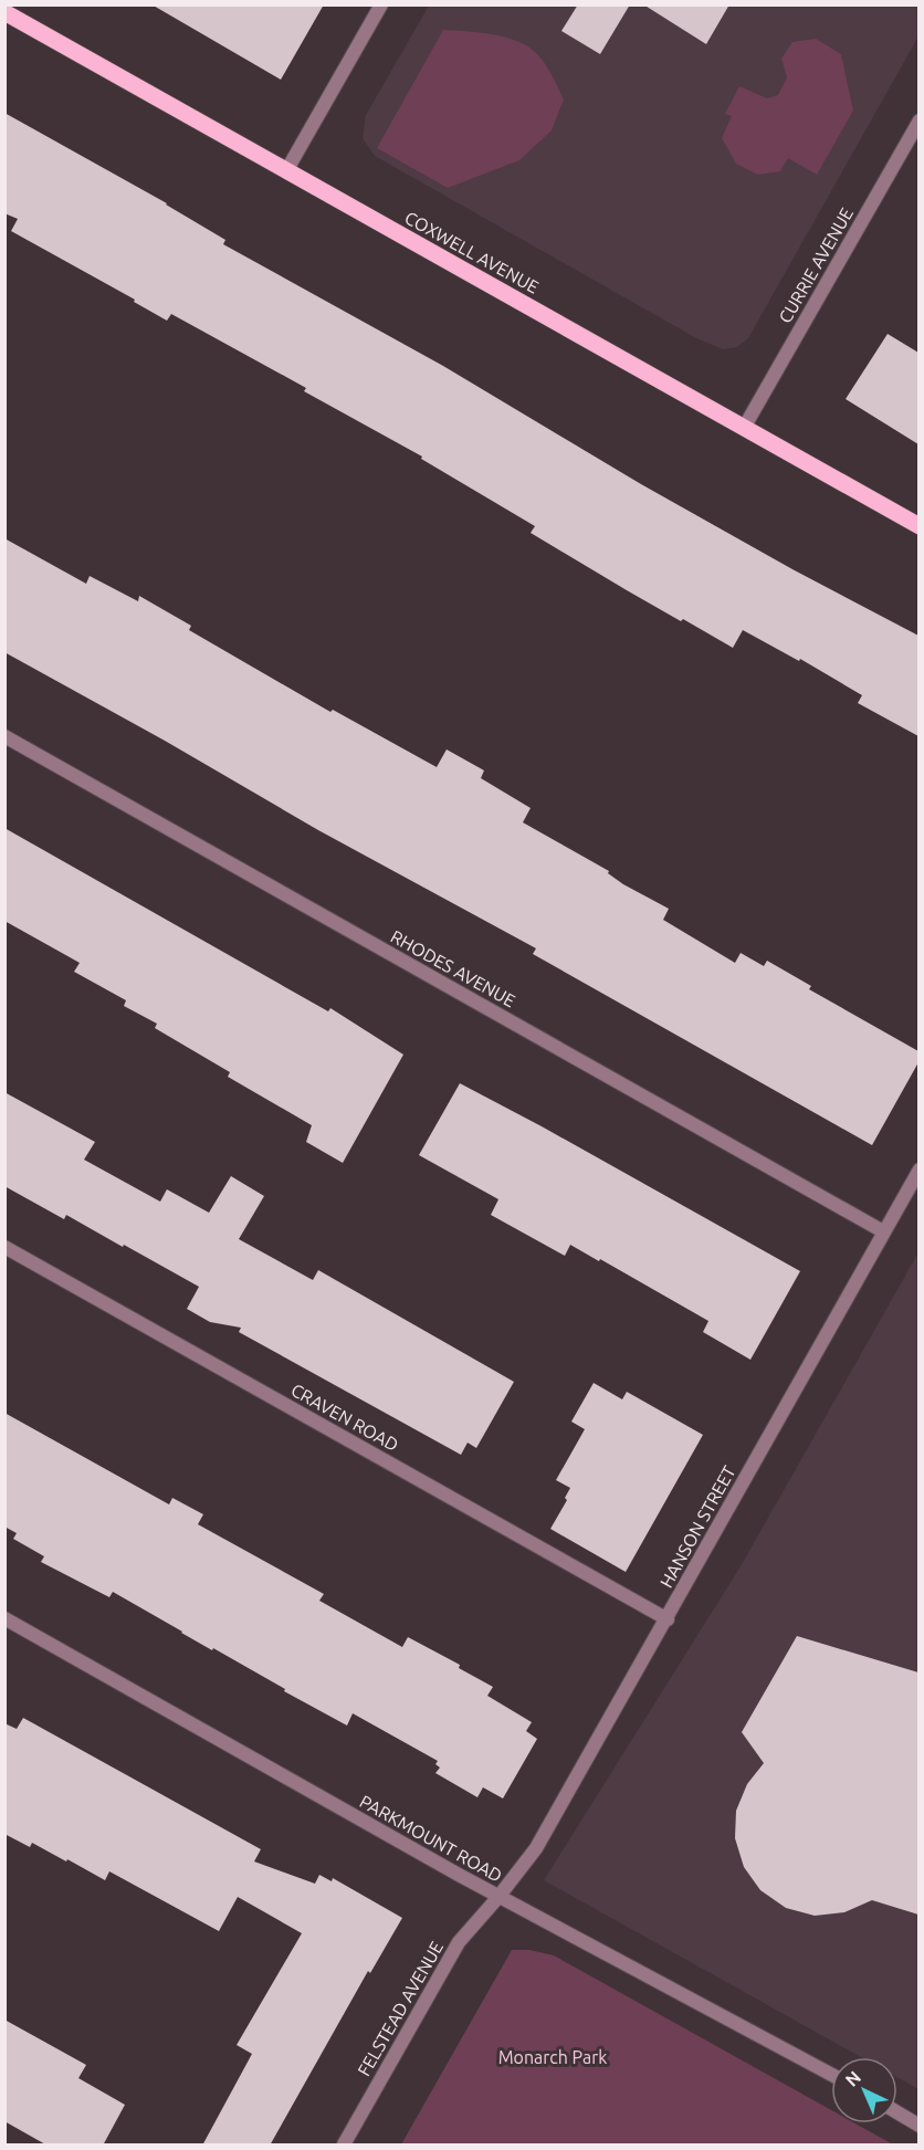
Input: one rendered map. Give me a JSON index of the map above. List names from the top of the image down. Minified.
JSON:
{"streets":{"main road":["COXWELL AVENUE"],"street":["CURRIE AVENUE","RHODES AVENUE","CRAVEN ROAD","HANSON STREET","PARKMOUNT ROAD","FELSTEAD AVENUE"]},"crossings":[["COXWELL AVENUE","CURRIE AVENUE"],["RHODES AVENUE","HANSON STREET"],["CRAVEN ROAD","HANSON STREET"],["HANSON STREET","PARKMOUNT ROAD"],["HANSON STREET","FELSTEAD AVENUE"],["PARKMOUNT ROAD","FELSTEAD AVENUE"]],"parks":["Monarch Park"],"north":"top left"}
